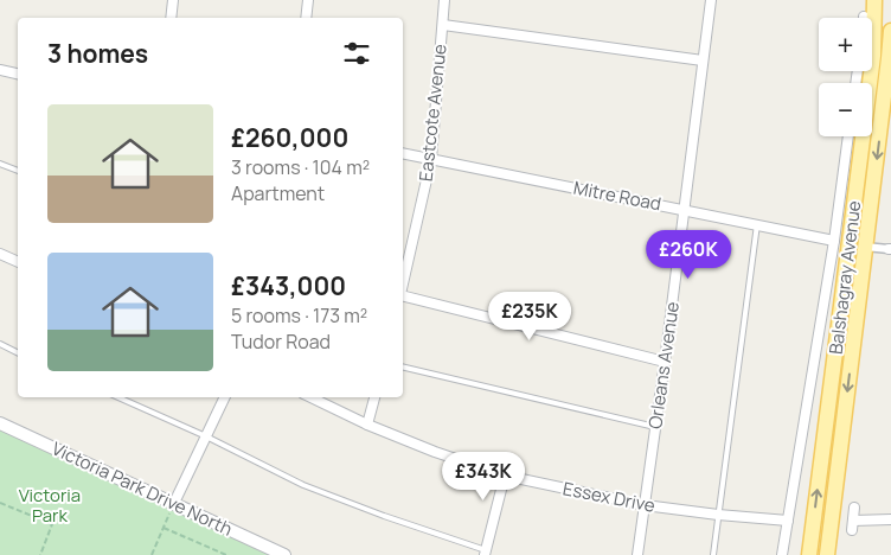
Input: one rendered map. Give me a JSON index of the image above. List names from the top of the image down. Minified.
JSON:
{"streets":{"main road":["Balshagray Avenue"],"street":["Eastcote Avenue","Mitre Road","Orleans Avenue","Victoria Park Drive North","Essex Drive"]},"crossings":[["Eastcote Avenue","Mitre Road"],["Mitre Road","Balshagray Avenue"],["Mitre Road","Orleans Avenue"],["Balshagray Avenue","Essex Drive"],["Orleans Avenue","Essex Drive"]],"parks":["Victoria Park"],"page":{"map_buttons":["+","−"],"heading":"3 homes","list":[{"name":"£260,000","note":"3 rooms · 104 m² · Apartment"},{"name":"£343,000","note":"5 rooms · 173 m² · Tudor Road"}],"price":["£260K","£235K","£343K"]}}
